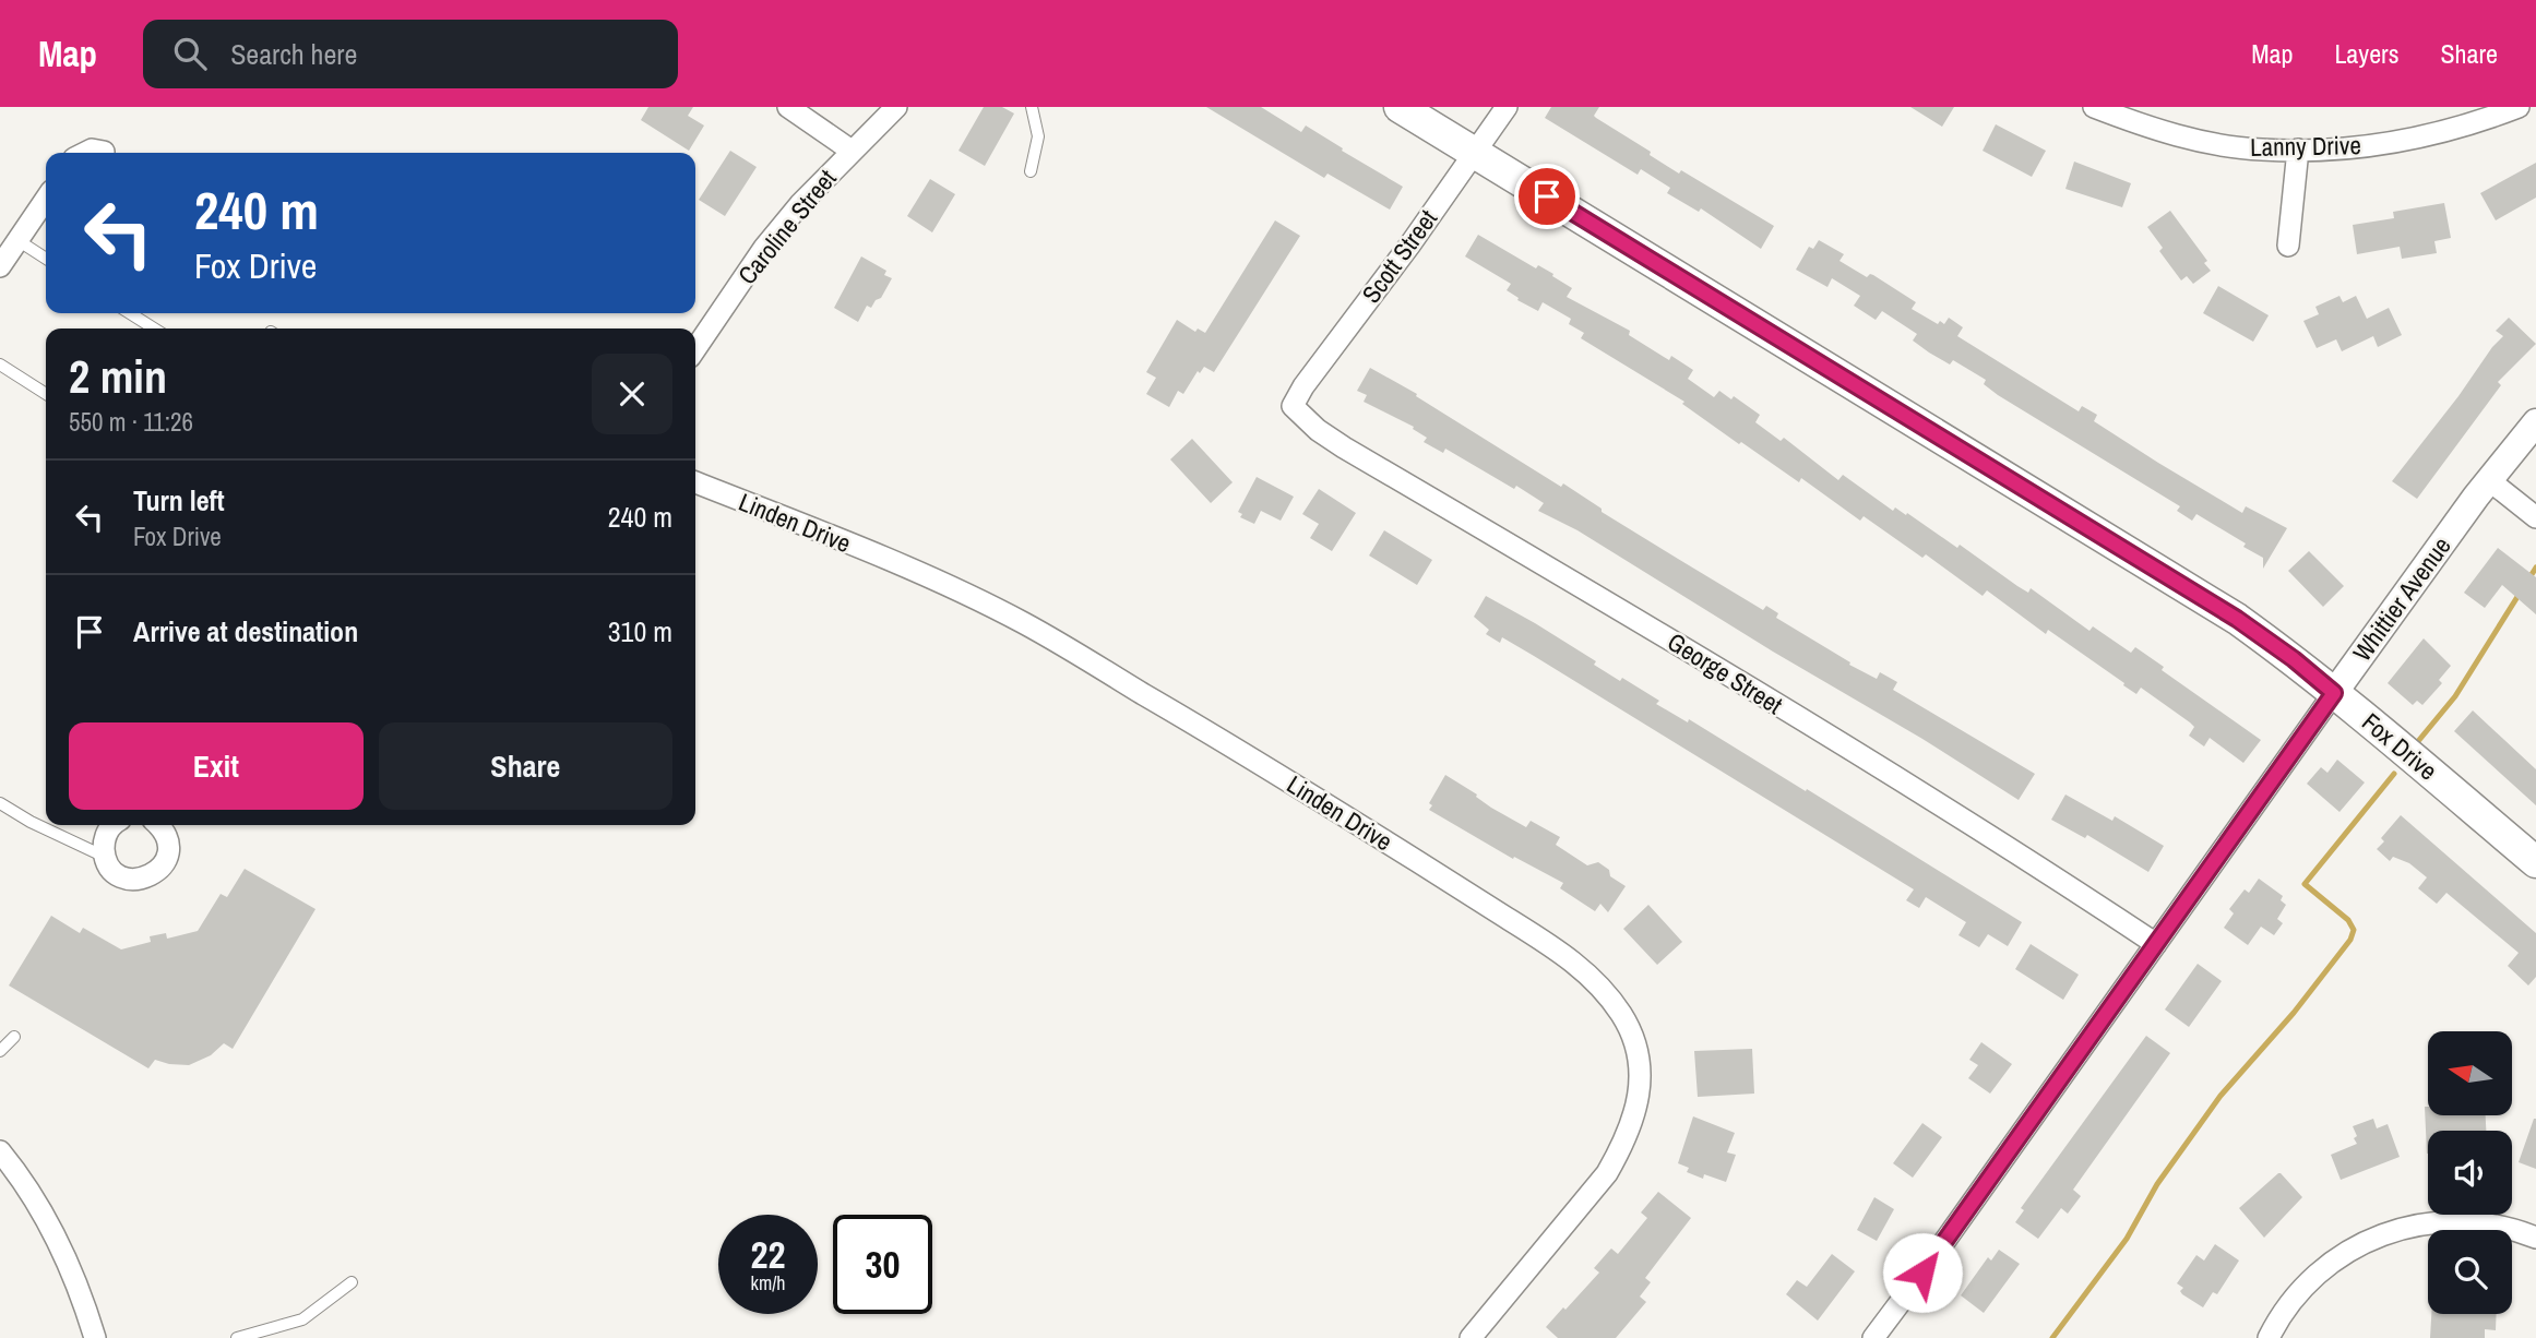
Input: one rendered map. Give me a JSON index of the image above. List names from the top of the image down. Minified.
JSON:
{"streets":{"main road":["Fox Drive"],"street":["Lanny Drive","Caroline Street","Scott Street","Linden Drive","Whittier Avenue","George Street"]},"crossings":[["Scott Street","George Street"],["Scott Street","Fox Drive"],["Whittier Avenue","George Street"],["Whittier Avenue","Fox Drive"]],"north":"left","page":{"header":"Map","search":"Search here","nav":["Map","Layers","Share"],"turn":["240 m","Fox Drive"],"heading":["2 min","550 m · 11:26"],"list":[{"name":"Turn left","note":"Fox Drive","value":"240 m"},{"name":"Arrive at destination","value":"310 m"}],"buttons":["Exit","Share"],"speed":"22 km/h","limit":"30"}}
